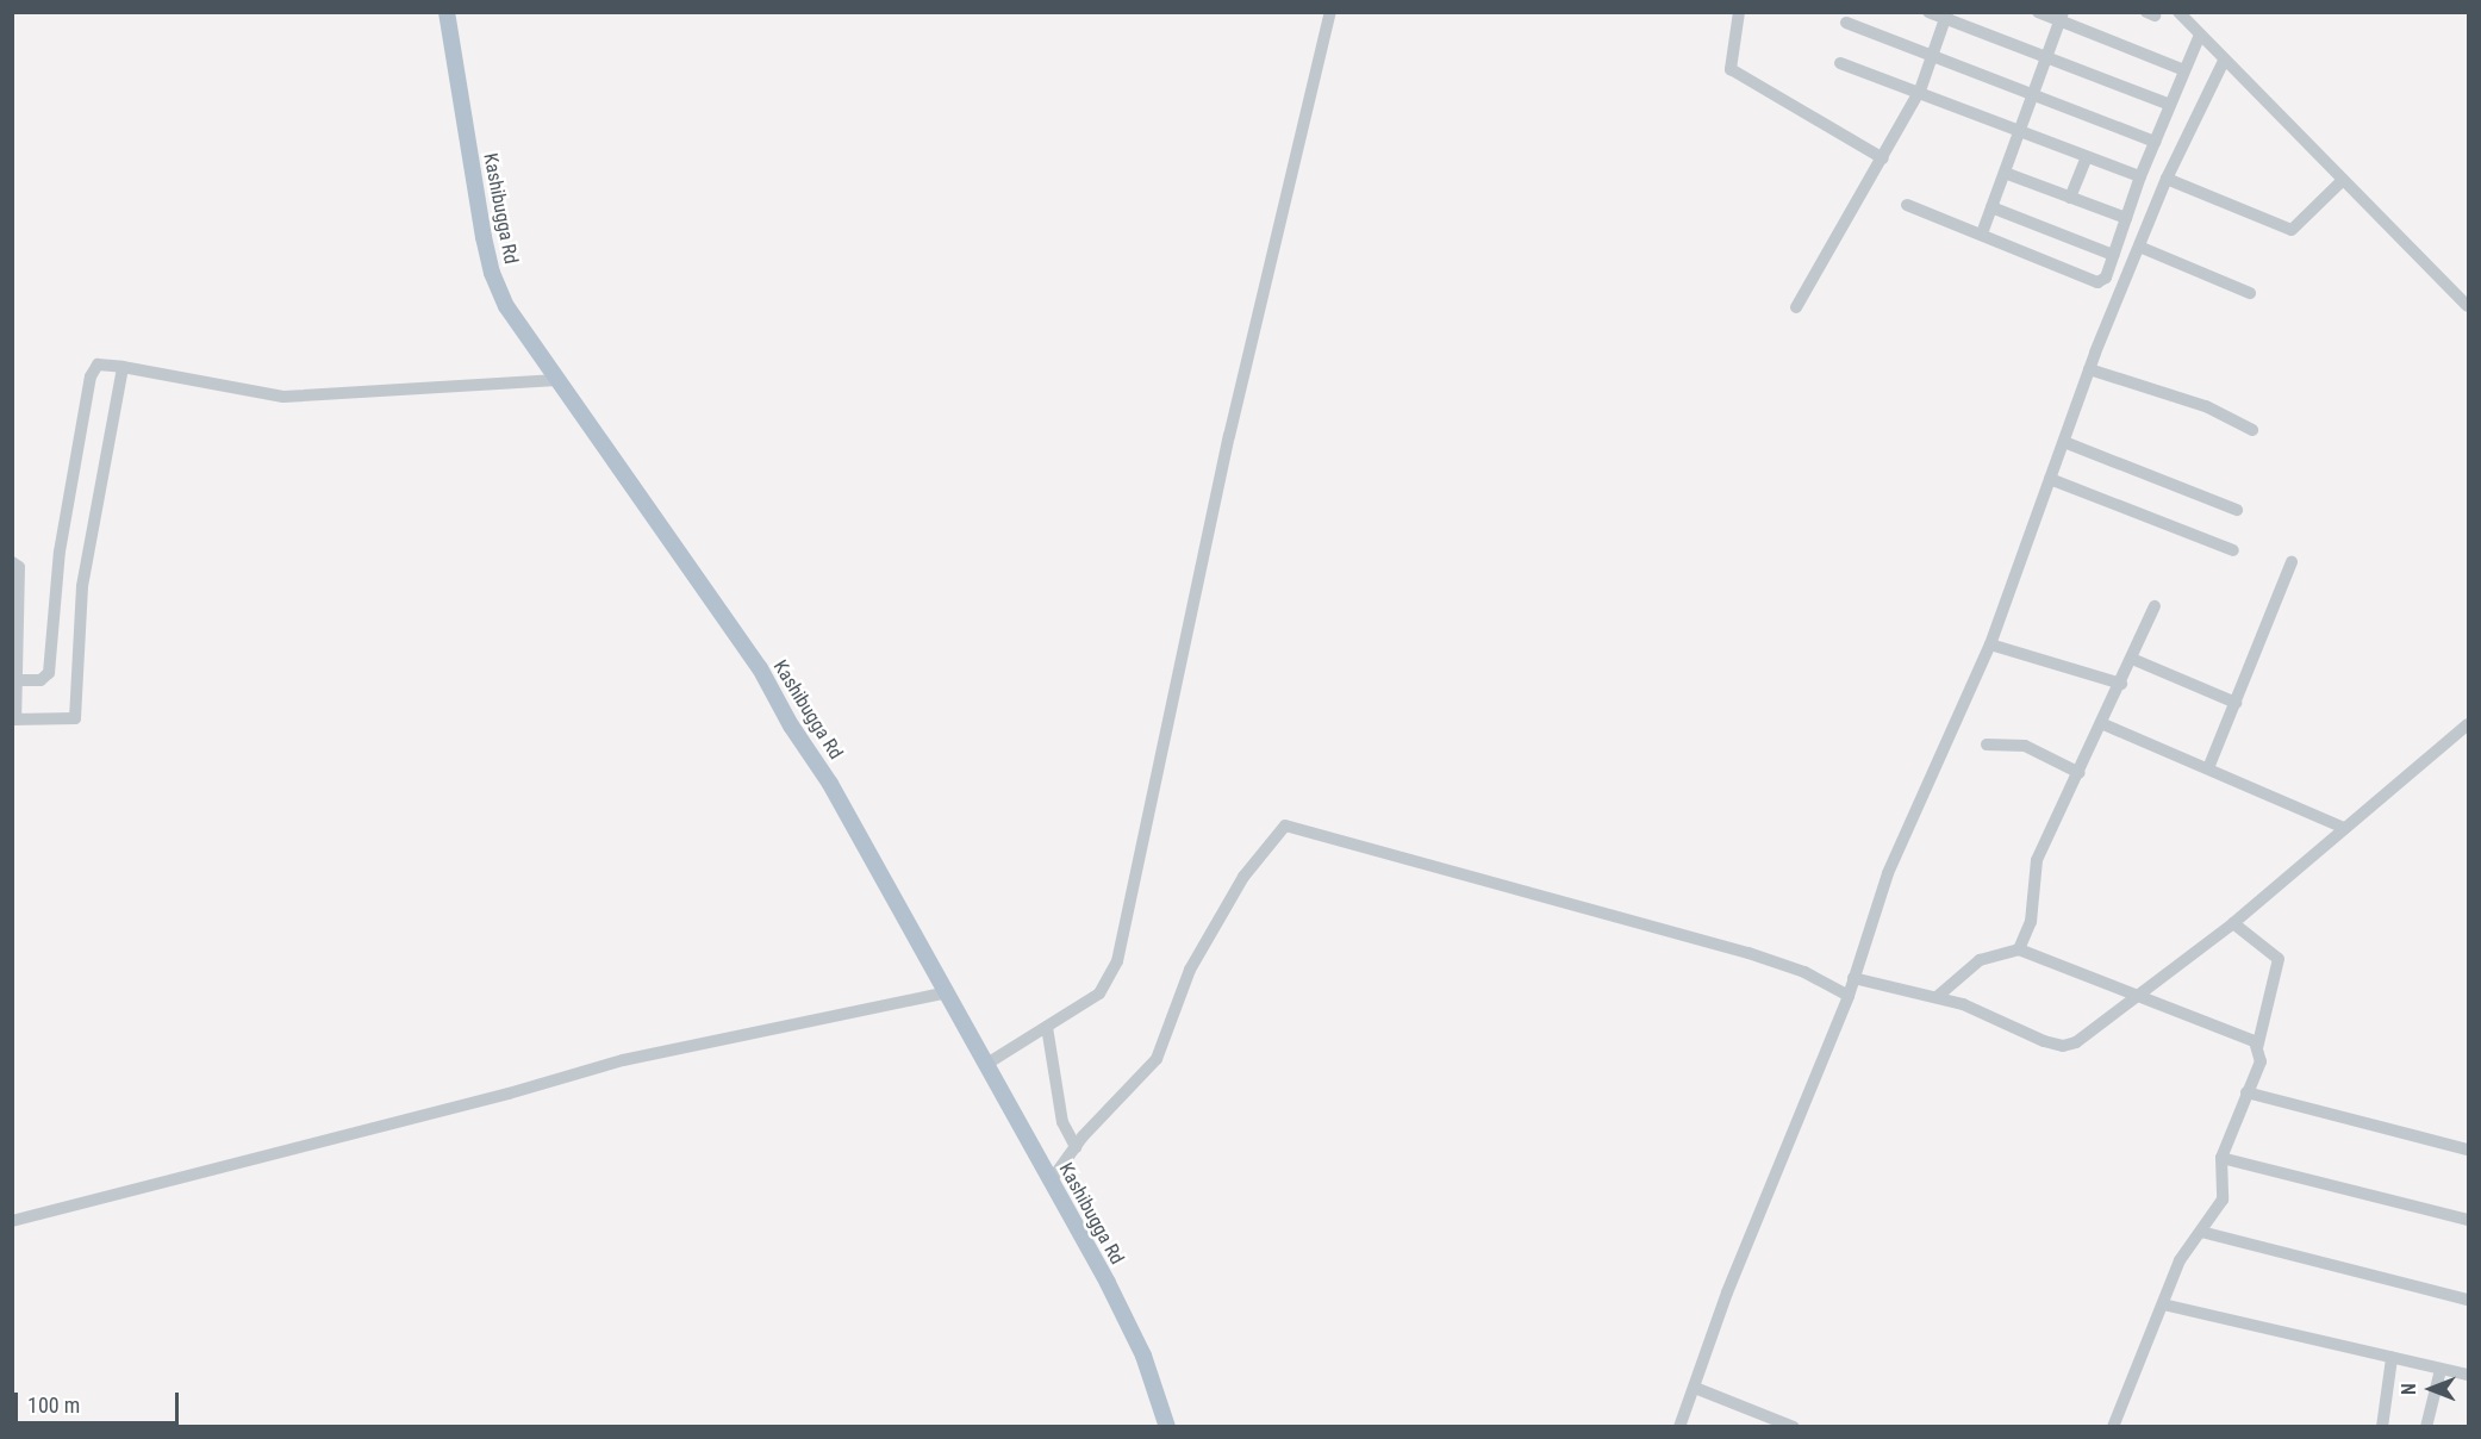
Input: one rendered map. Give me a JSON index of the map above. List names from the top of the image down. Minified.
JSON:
{"streets":{"main road":["Kashibugga Rd"]},"scale_bar":"100 m","north":"left"}
